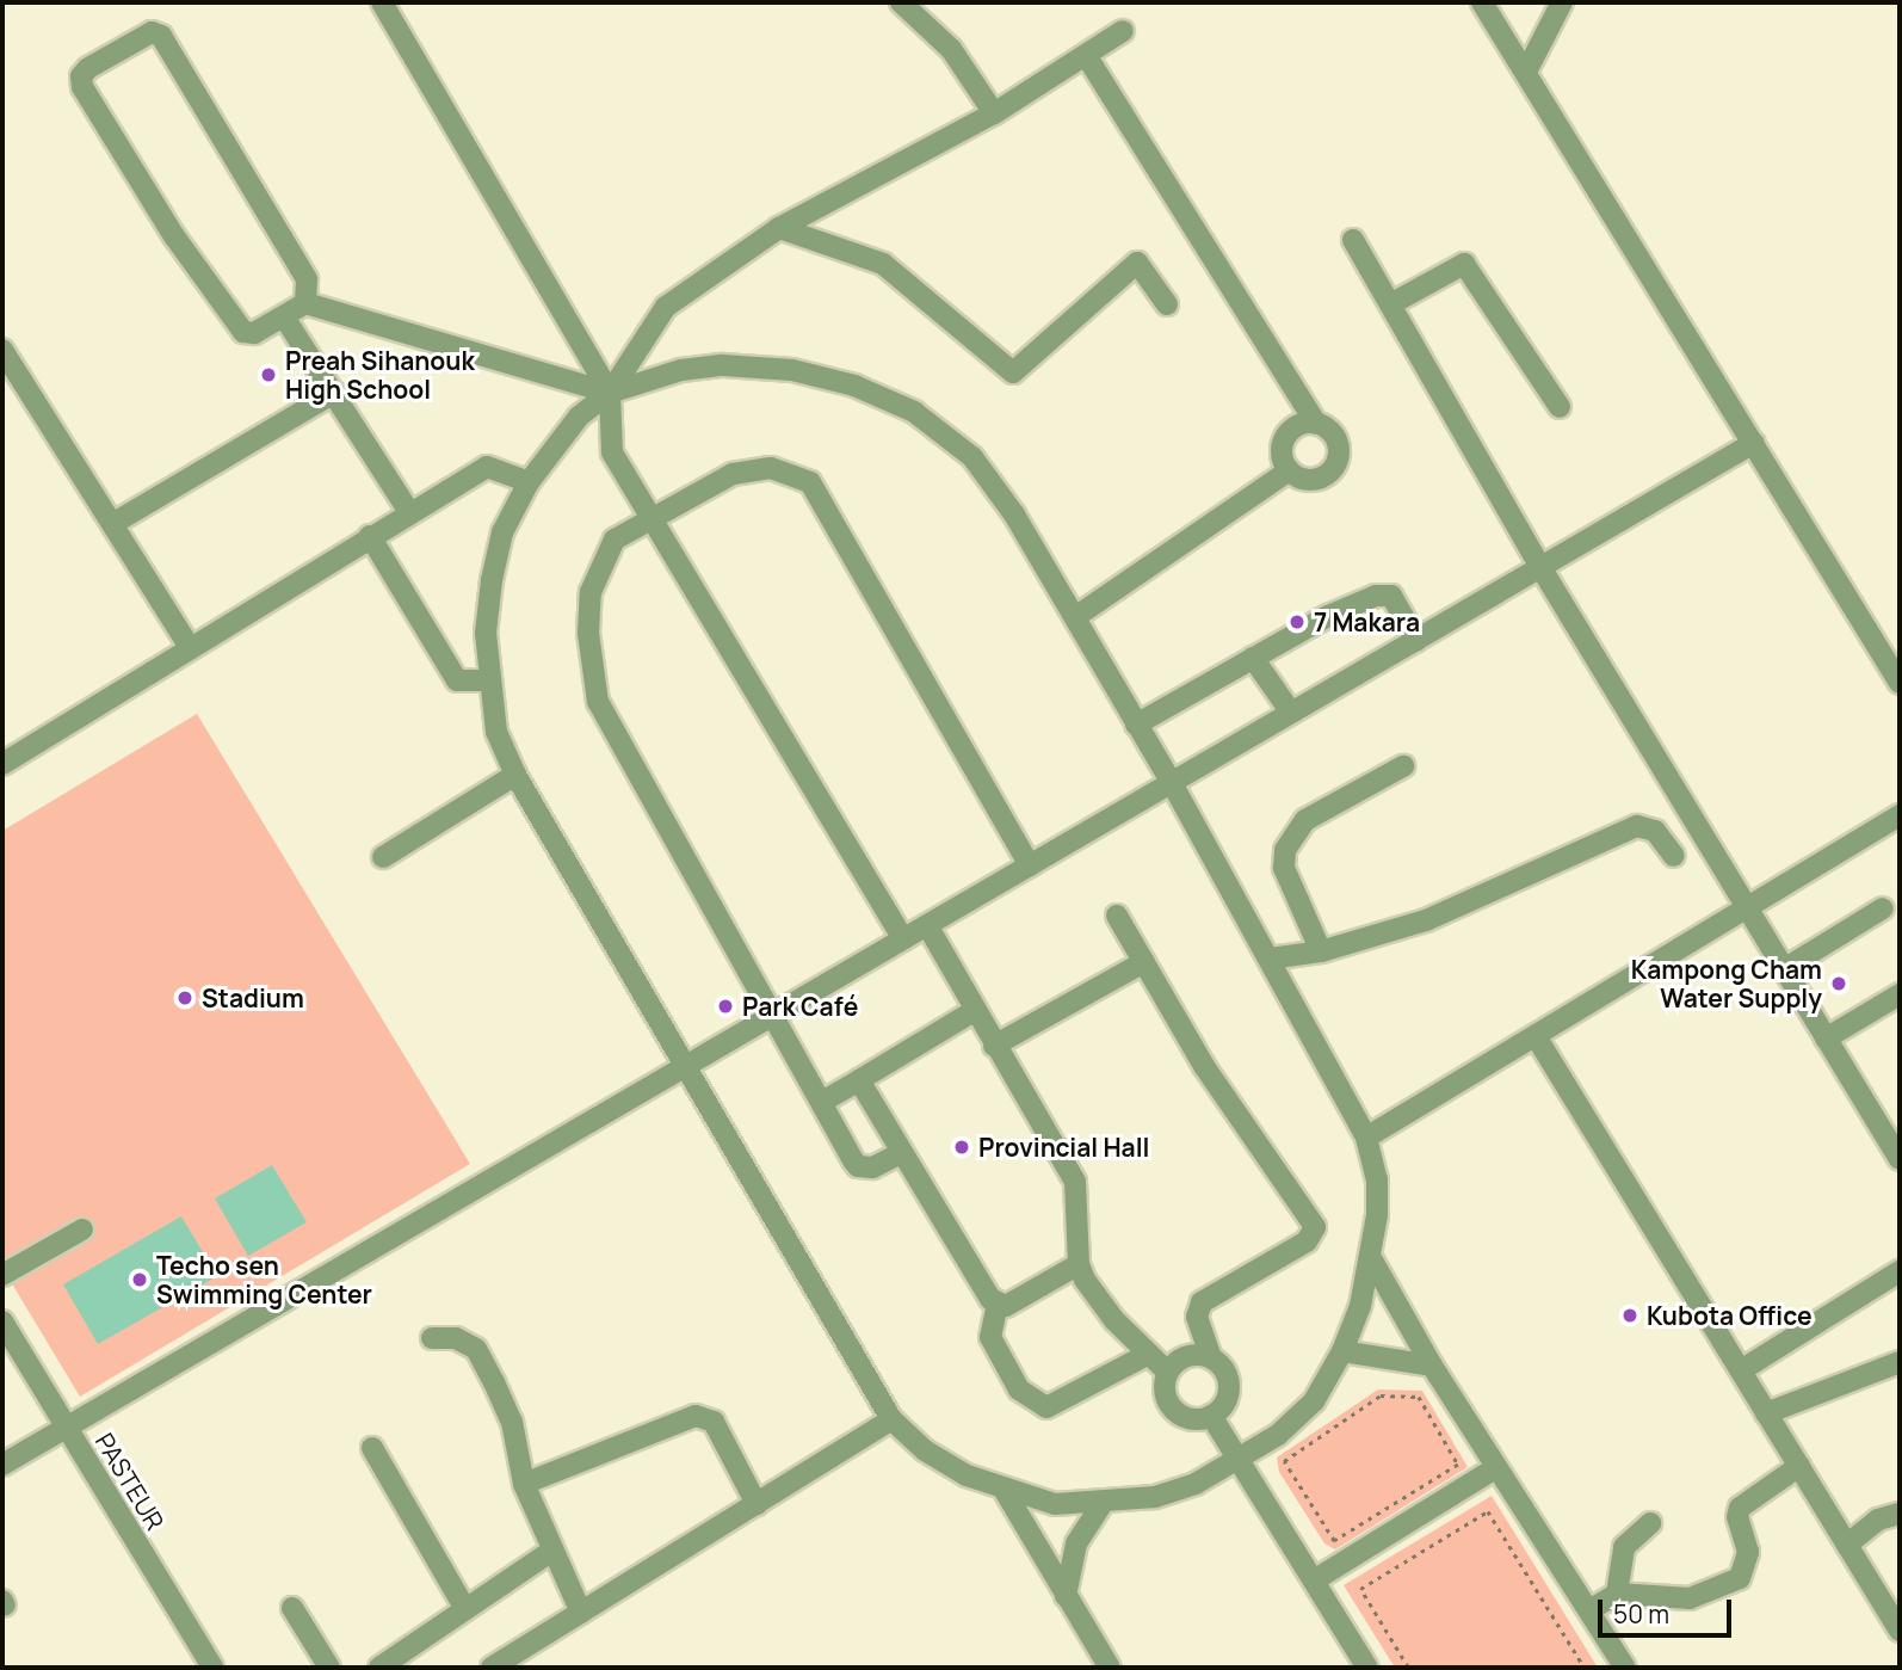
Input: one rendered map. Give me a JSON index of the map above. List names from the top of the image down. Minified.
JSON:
{"streets":{"street":["PASTEUR"]},"places":["Preah Sihanouk High School","7 Makara","Kampong Cham Water Supply","Stadium","Park Café","Provincial Hall","Techo sen Swimming Center","Kubota Office"],"scale_bar":"50 m"}
